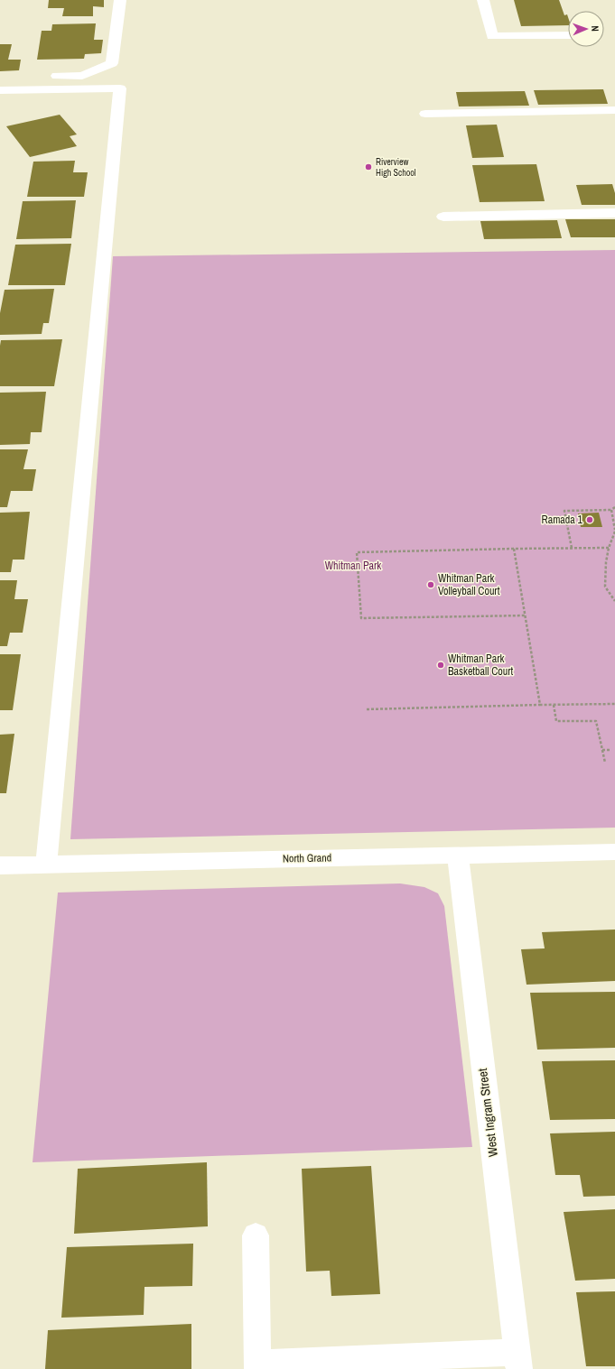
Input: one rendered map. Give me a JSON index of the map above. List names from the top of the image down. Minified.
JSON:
{"streets":{"street":["North Grand","West Ingram Street"]},"crossings":[["North Grand","West Ingram Street"]],"parks":["Whitman Park"],"places":["Riverview High School","Ramada 1","Whitman Park Volleyball Court","Whitman Park Basketball Court"],"north":"right"}
